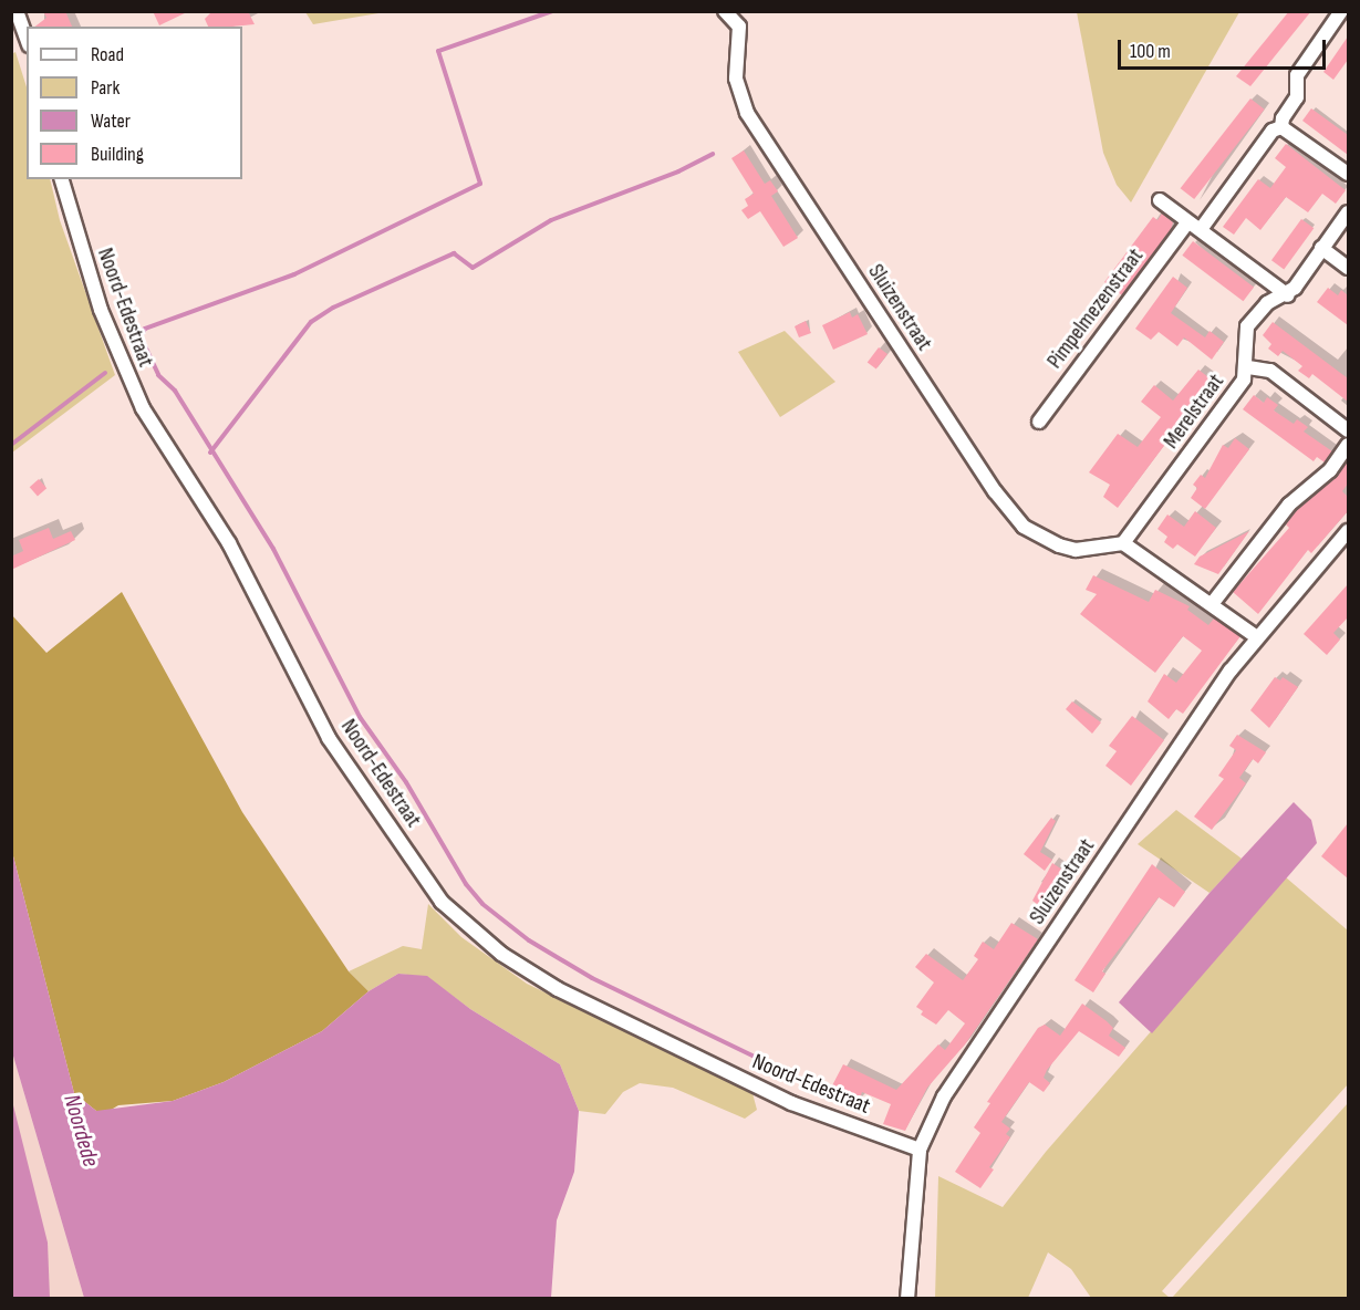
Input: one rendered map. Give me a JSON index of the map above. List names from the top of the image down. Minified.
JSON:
{"streets":{"street":["Noord-Edestraat","Sluizenstraat","Pimpelmezenstraat","Merelstraat"]},"crossings":[["Noord-Edestraat","Sluizenstraat"],["Sluizenstraat","Merelstraat"]],"water":["Noordede"],"legend":["Road","Park","Water","Building"],"scale_bar":"100 m"}
